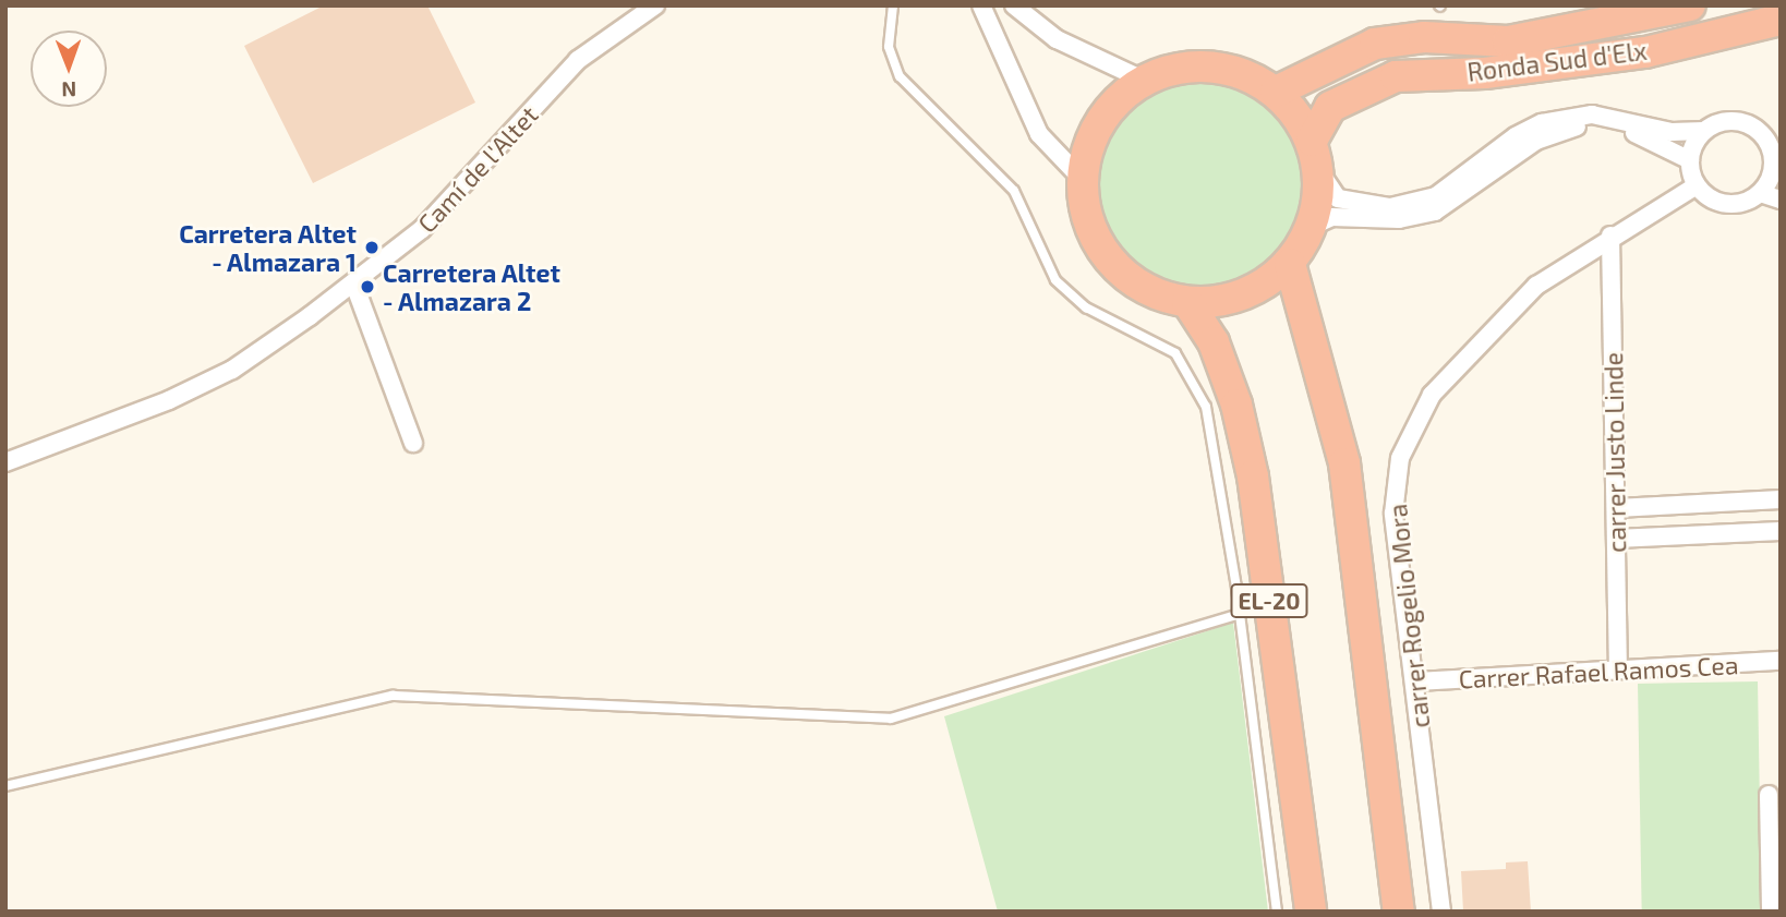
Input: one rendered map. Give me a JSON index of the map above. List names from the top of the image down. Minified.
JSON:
{"streets":{"highway":["Ronda Sud d'Elx","EL-20"],"street":["Camí de l'Altet","carrer Justo Linde","carrer Rogelio Mora","Carrer Rafael Ramos Cea"]},"crossings":[["Ronda Sud d'Elx","EL-20"],["carrer Justo Linde","carrer Rogelio Mora"],["carrer Justo Linde","Carrer Rafael Ramos Cea"],["carrer Rogelio Mora","Carrer Rafael Ramos Cea"]],"places":["Carretera Altet - Almazara 1","Carretera Altet - Almazara 2"],"north":"bottom"}
